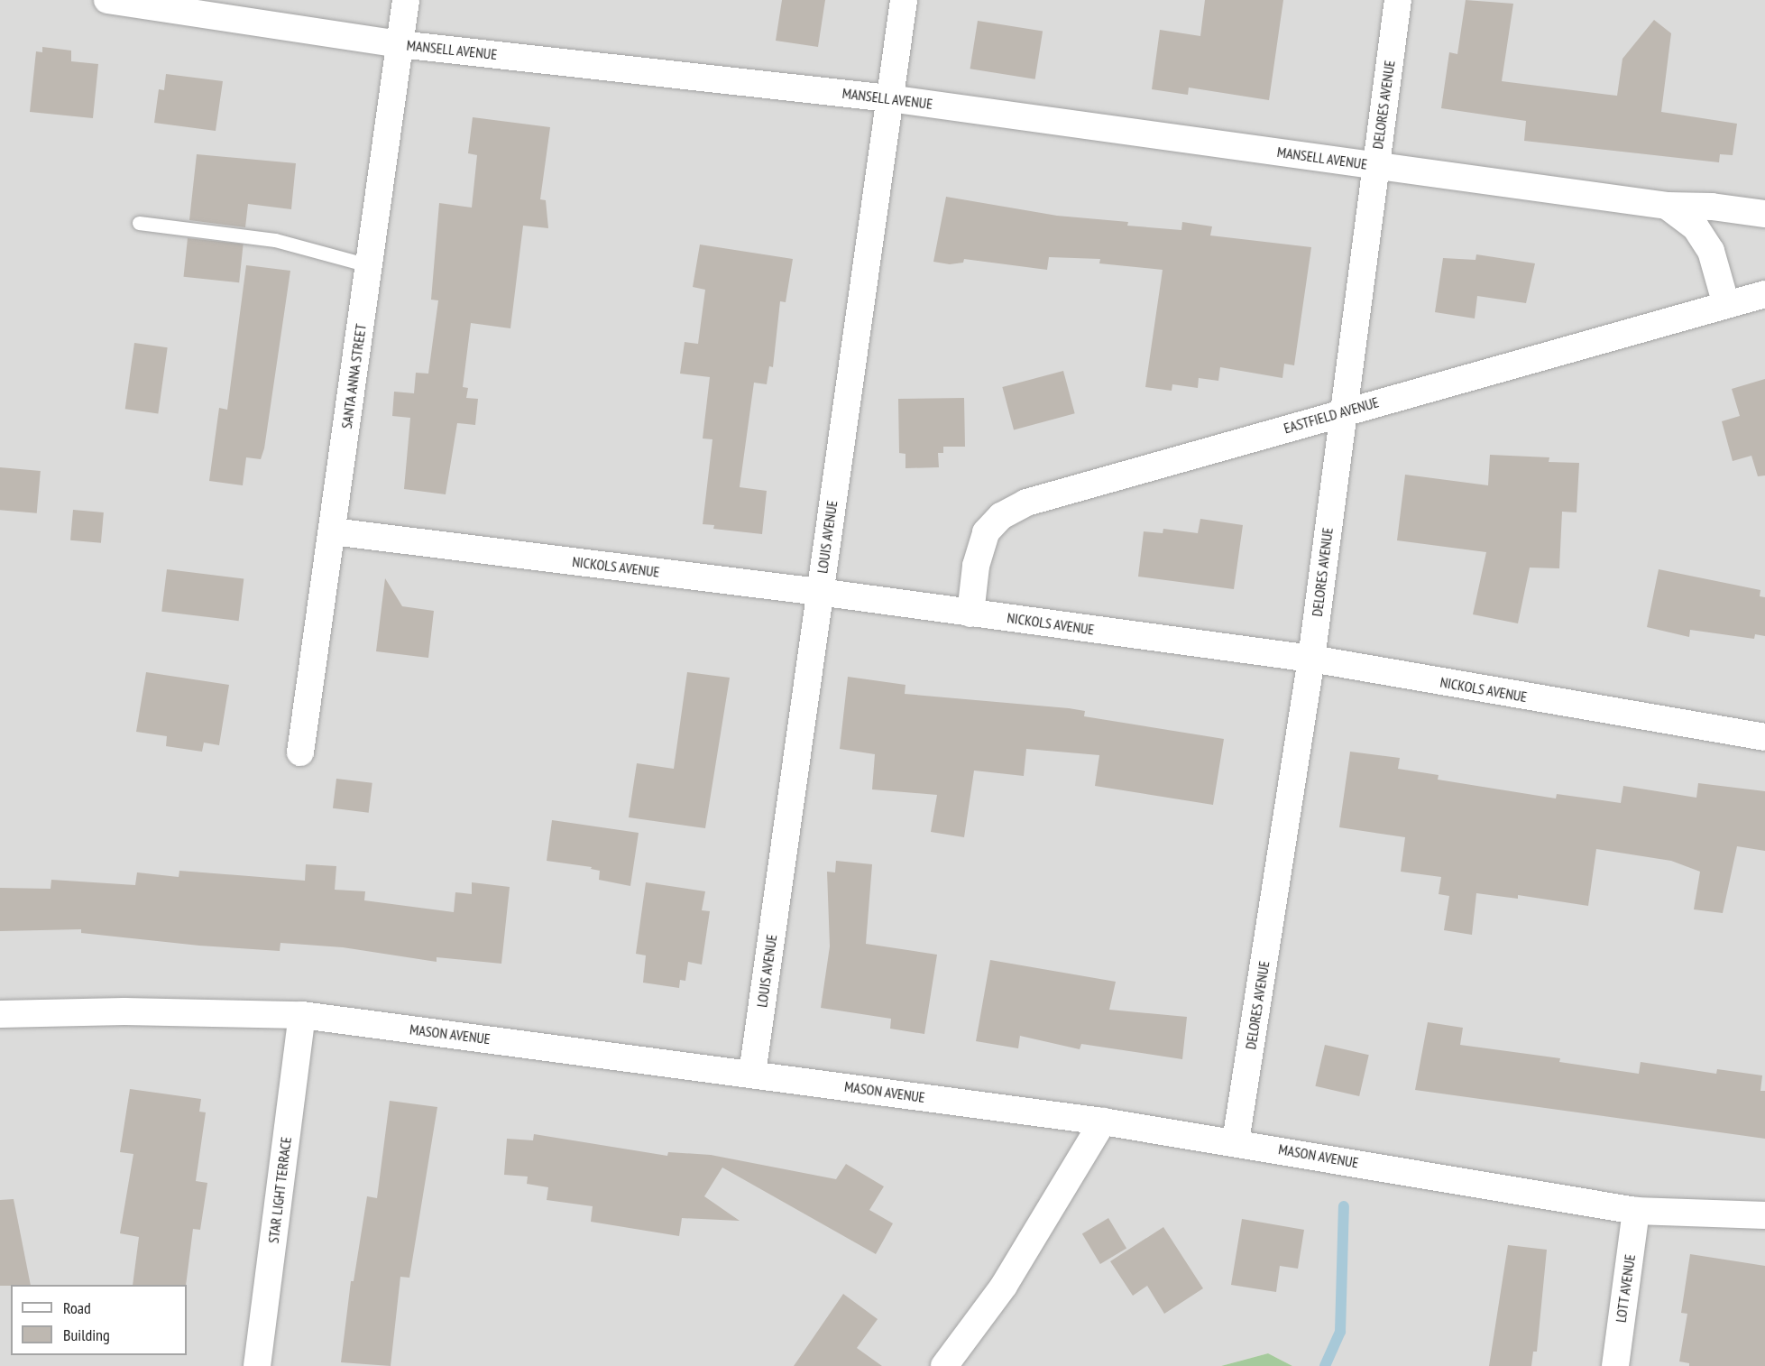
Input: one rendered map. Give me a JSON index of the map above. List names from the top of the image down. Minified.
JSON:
{"streets":{"street":["MANSELL AVENUE","DELORES AVENUE","SANTA ANNA STREET","EASTFIELD AVENUE","LOUIS AVENUE","NICKOLS AVENUE","MASON AVENUE","STAR LIGHT TERRACE","LOTT AVENUE"]},"crossings":[["MANSELL AVENUE","DELORES AVENUE"],["MANSELL AVENUE","SANTA ANNA STREET"],["MANSELL AVENUE","EASTFIELD AVENUE"],["MANSELL AVENUE","LOUIS AVENUE"],["DELORES AVENUE","EASTFIELD AVENUE"],["DELORES AVENUE","NICKOLS AVENUE"],["DELORES AVENUE","MASON AVENUE"],["SANTA ANNA STREET","NICKOLS AVENUE"],["EASTFIELD AVENUE","NICKOLS AVENUE"],["LOUIS AVENUE","NICKOLS AVENUE"],["LOUIS AVENUE","MASON AVENUE"],["MASON AVENUE","STAR LIGHT TERRACE"],["MASON AVENUE","LOTT AVENUE"]],"legend":["Road","Building"]}
